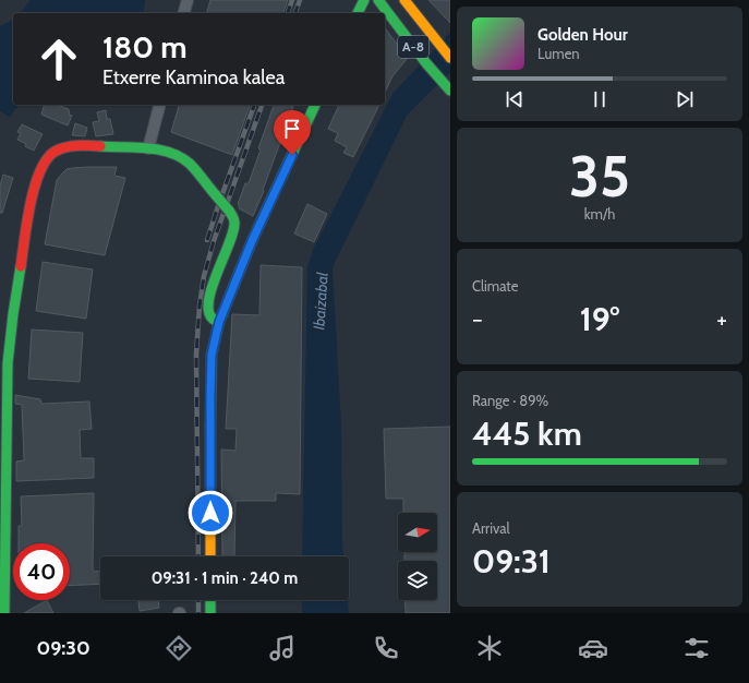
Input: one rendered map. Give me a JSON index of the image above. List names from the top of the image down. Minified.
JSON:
{"streets":{"main road":["A-8"]},"water":["Ibaizabal"],"north":"right","page":{"turn":["180 m","Etxerre Kaminoa kalea"],"song":["Golden Hour","Lumen"],"tile":[["35","km/h"],"Climate",["Range · 89%","445 km"],["Arrival","09:31"]],"heat":["−","19°","+"],"limit":"40","trip":"09:31 · 1 min · 240 m","tabs":"09:30"}}
